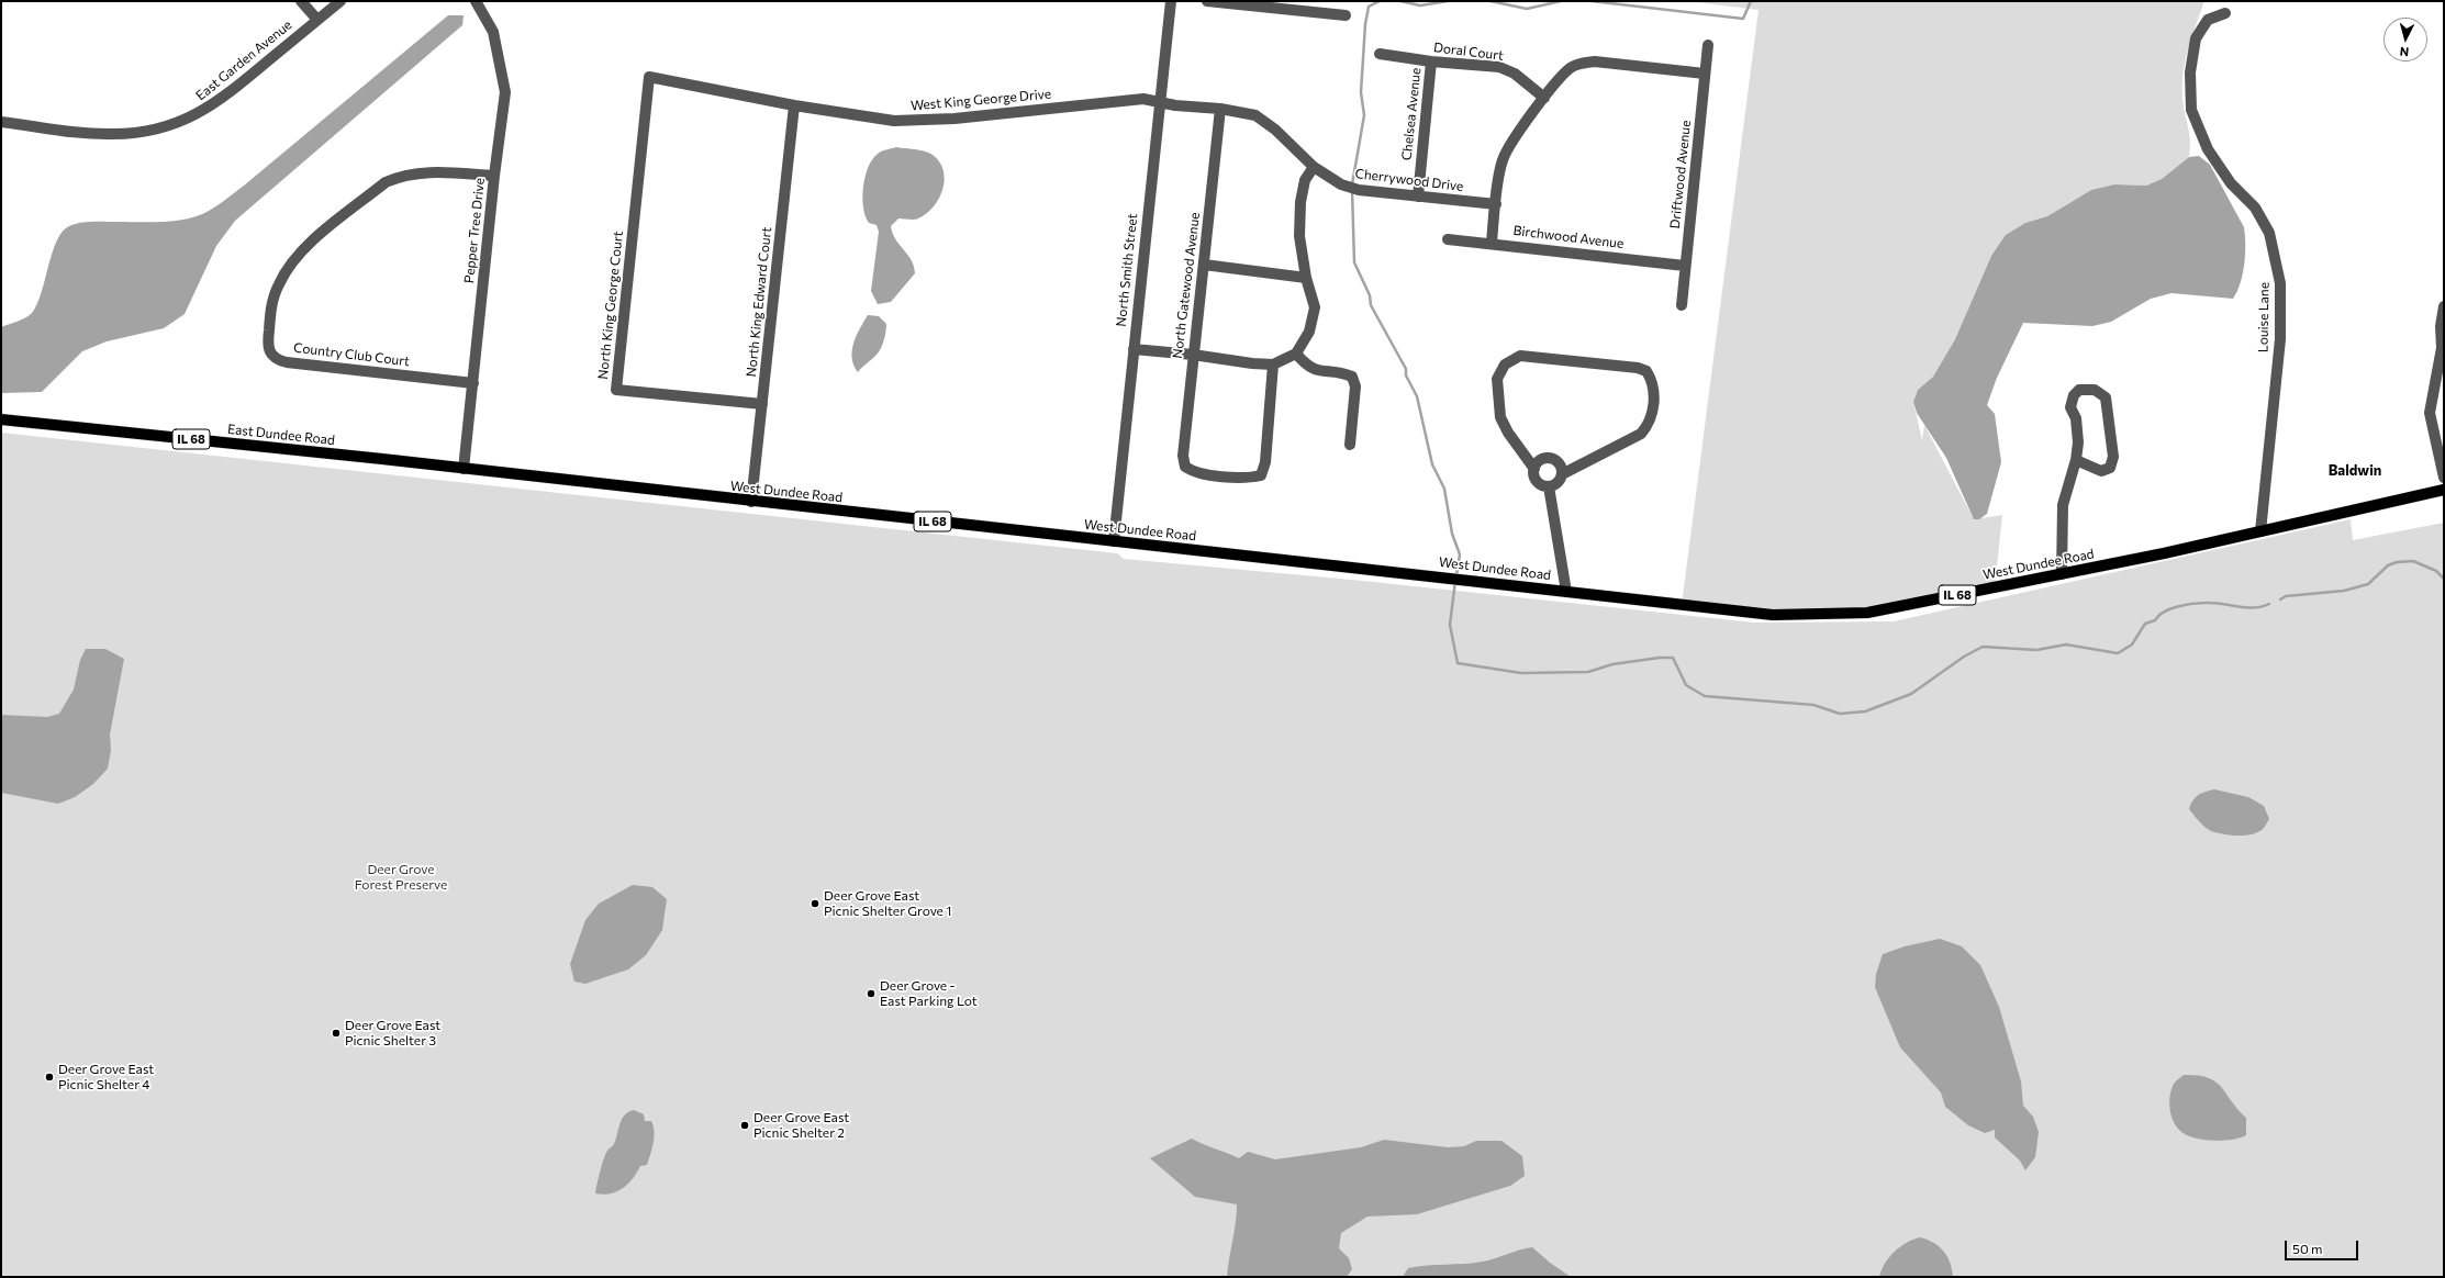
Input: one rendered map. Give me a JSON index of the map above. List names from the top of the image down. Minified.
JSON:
{"streets":{"main road":["East Dundee Road","IL 68","West Dundee Road"],"street":["Doral Court","East Garden Avenue","West King George Drive","Chelsea Avenue","Driftwood Avenue","Cherrywood Drive","Pepper Tree Drive","Birchwood Avenue","North Smith Street","North Gatewood Avenue","North King Edward Court","North King George Court","Louise Lane","Country Club Court"]},"crossings":[["Doral Court","Chelsea Avenue"],["West King George Drive","Cherrywood Drive"],["West King George Drive","North Smith Street"],["West King George Drive","North King Edward Court"],["West King George Drive","North King George Court"],["Chelsea Avenue","Cherrywood Drive"],["Driftwood Avenue","Birchwood Avenue"],["Cherrywood Drive","North Smith Street"],["Cherrywood Drive","North Gatewood Avenue"],["Pepper Tree Drive","Country Club Court"],["Pepper Tree Drive","East Dundee Road"],["North Smith Street","West Dundee Road"],["North King Edward Court","North King George Court"],["North King Edward Court","West Dundee Road"],["Louise Lane","West Dundee Road"],["East Dundee Road","West Dundee Road"]],"districts":["Baldwin"],"parks":["Deer Grove Forest Preserve"],"places":["Deer Grove East Picnic Shelter Grove 1","Deer Grove - East Parking Lot","Deer Grove East Picnic Shelter 3","Deer Grove East Picnic Shelter 4","Deer Grove East Picnic Shelter 2"],"scale_bar":"50 m","north":"bottom"}
